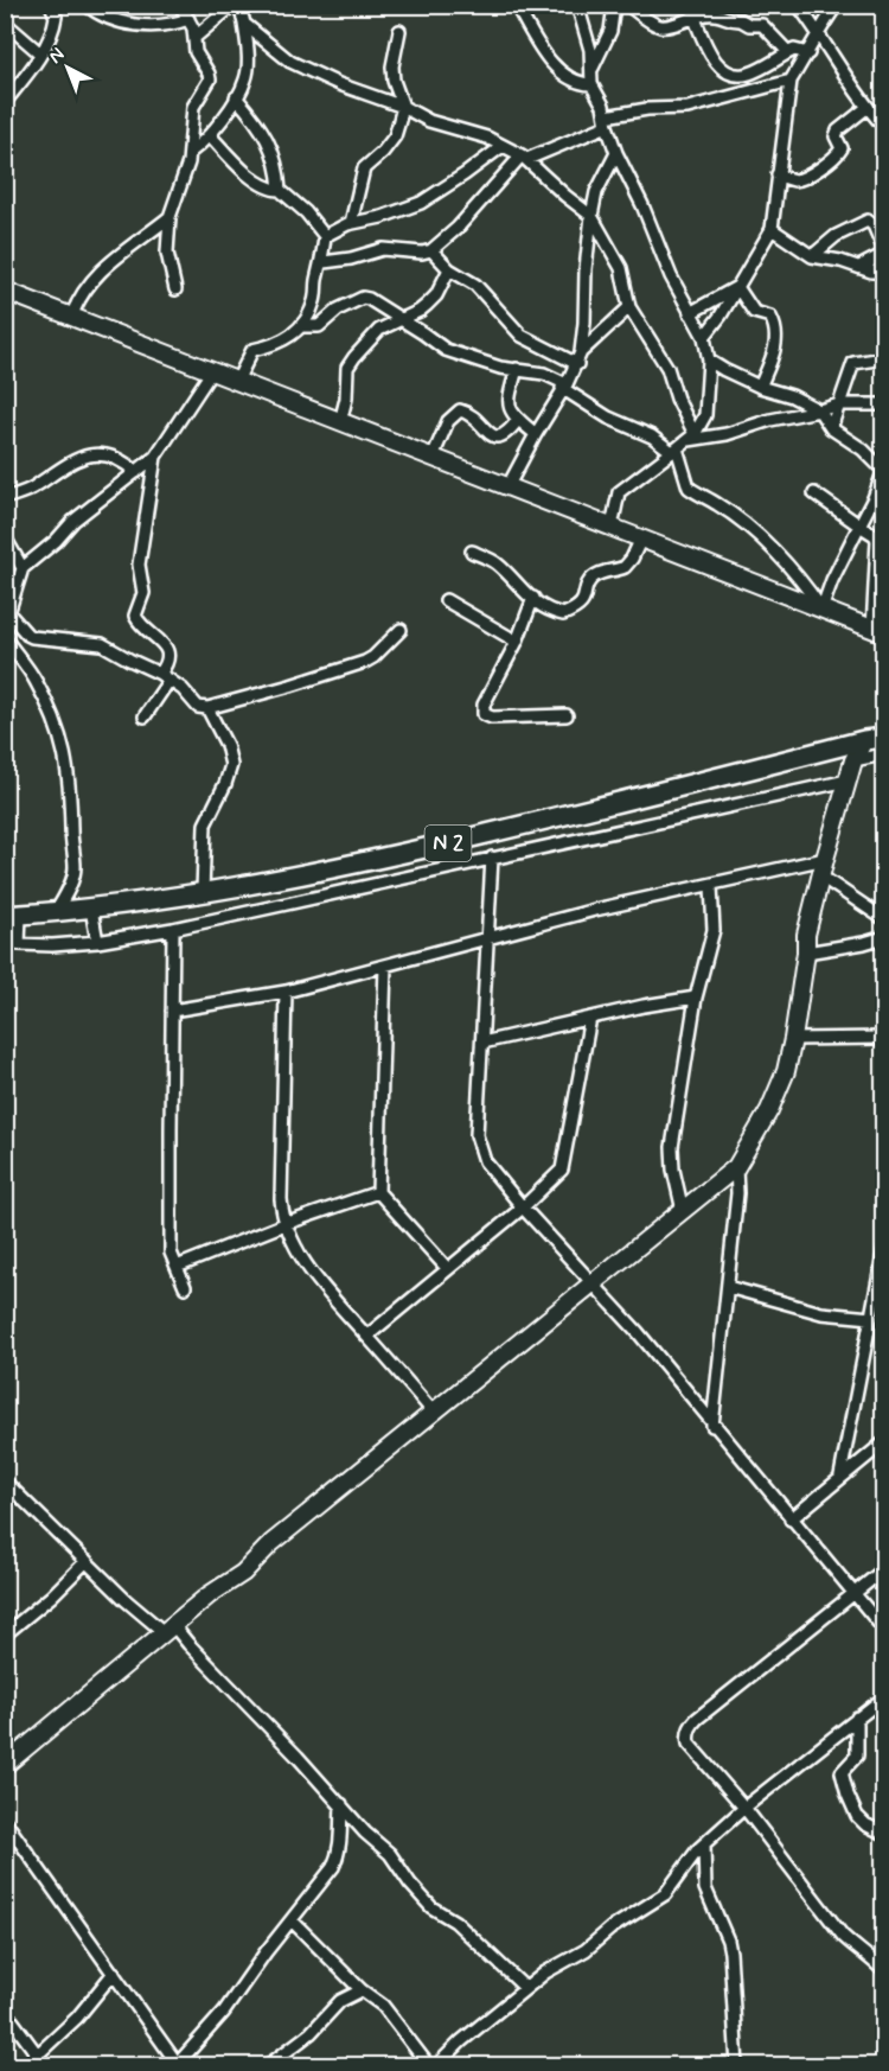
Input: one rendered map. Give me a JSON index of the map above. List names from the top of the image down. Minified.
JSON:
{"streets":{"main road":["N 2"]},"north":"top left"}
